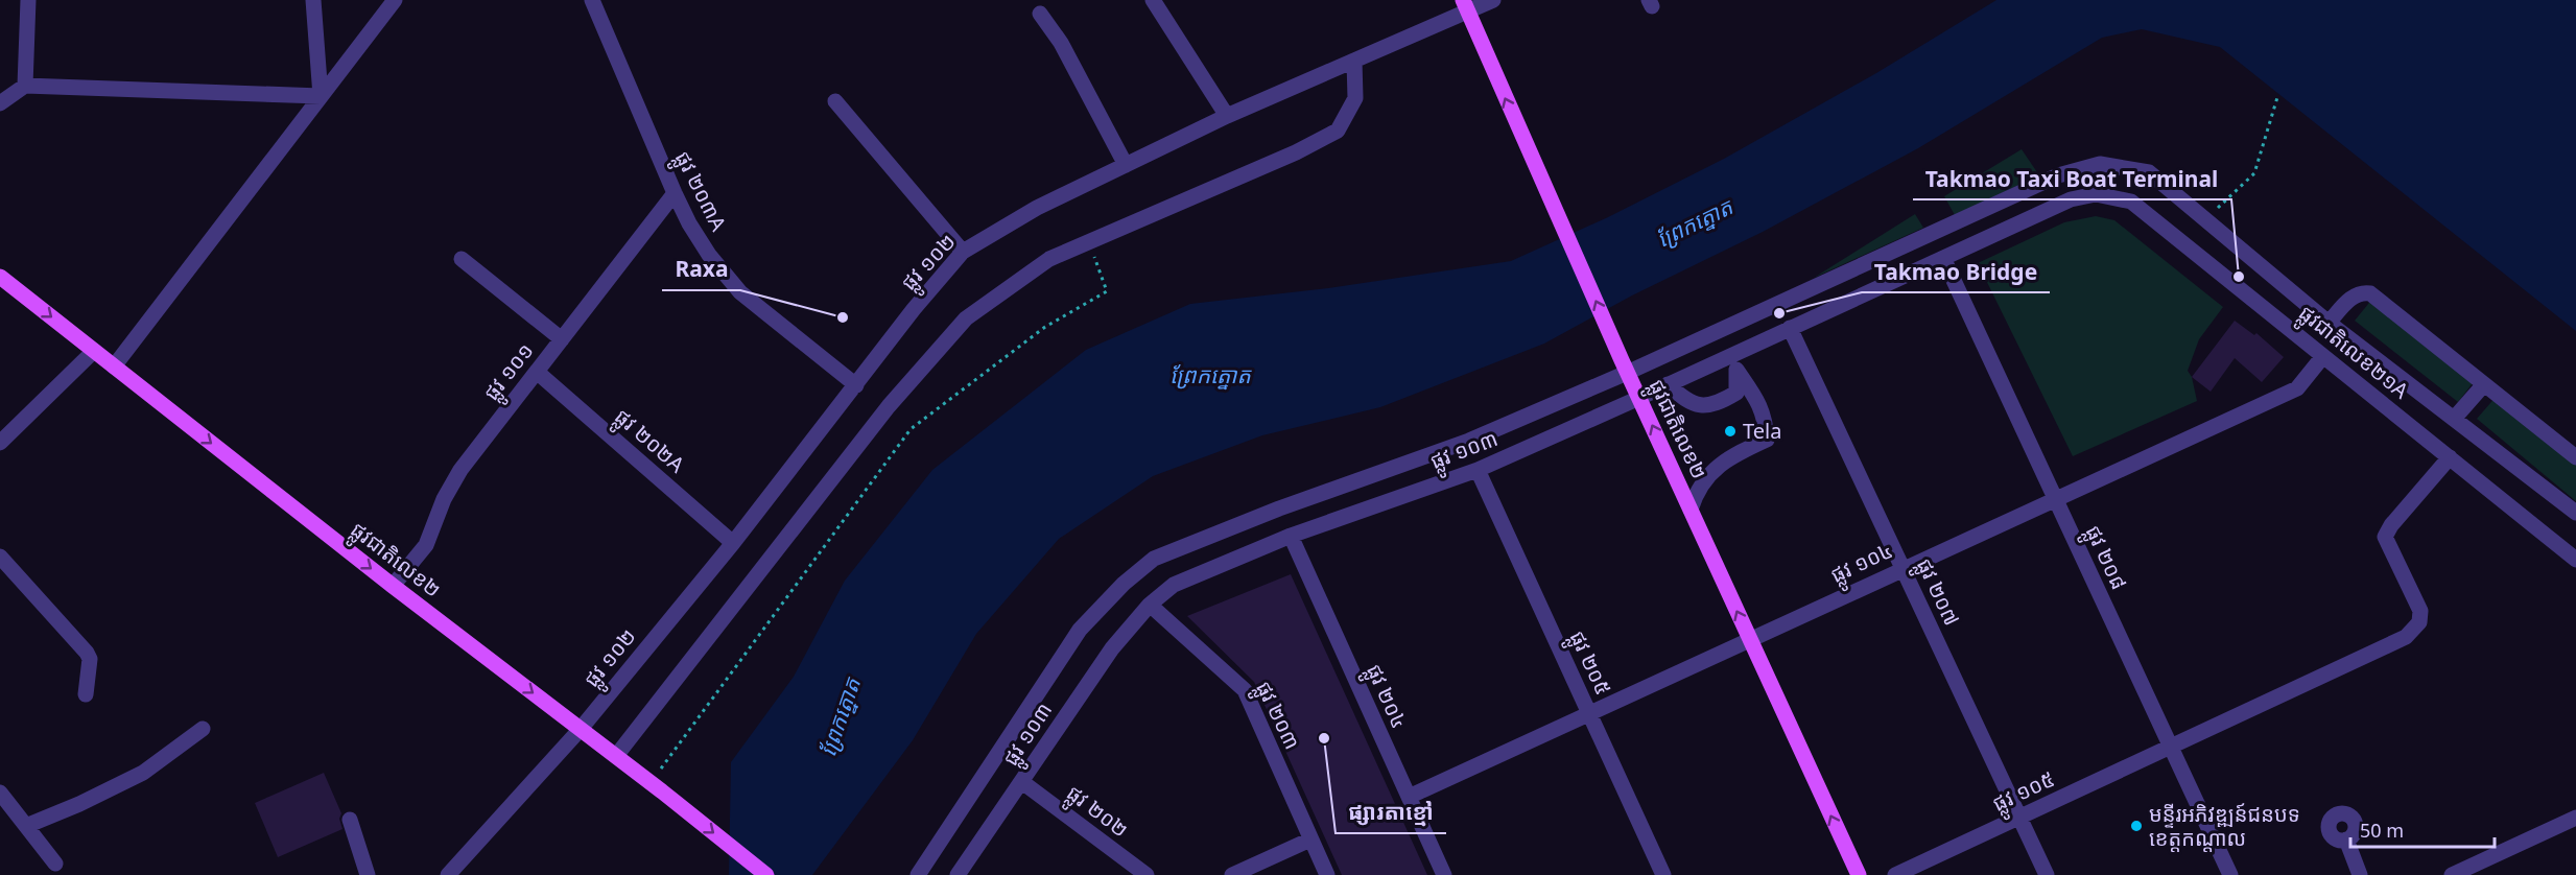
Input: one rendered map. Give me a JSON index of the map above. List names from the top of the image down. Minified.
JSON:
{"streets":{"main road":["ផ្លូវជាតិលេខ២"],"street":["ផ្លូវ ២០៣A","ផ្លូវ ១០២","ផ្លូវជាតិលេខ២១A","ផ្លូវ ១០១","ផ្លូវ ២០២A","ផ្លូវ ១០៣","ផ្លូវ ២០៨","ផ្លូវ ១០៤","ផ្លូវ ២០៧","ផ្លូវ ២០៥","ផ្លូវ ២០៤","ផ្លូវ ២០៣","ផ្លូវ ១០៥","ផ្លូវ ២០២"]},"crossings":[["ផ្លូវ ២០៣A","ផ្លូវ ១០២"],["ផ្លូវ ២០៣A","ផ្លូវ ១០១"],["ផ្លូវ ១០២","ផ្លូវជាតិលេខ២"],["ផ្លូវ ១០២","ផ្លូវ ២០២A"],["ផ្លូវជាតិលេខ២១A","ផ្លូវ ១០៣"],["ផ្លូវជាតិលេខ២១A","ផ្លូវ ១០៤"],["ផ្លូវជាតិលេខ២១A","ផ្លូវ ១០៥"],["ផ្លូវ ១០១","ផ្លូវជាតិលេខ២"],["ផ្លូវ ១០១","ផ្លូវ ២០២A"],["ផ្លូវជាតិលេខ២","ផ្លូវ ១០៣"],["ផ្លូវជាតិលេខ២","ផ្លូវ ១០៤"],["ផ្លូវ ១០៣","ផ្លូវ ២០៨"],["ផ្លូវ ១០៣","ផ្លូវ ២០៧"],["ផ្លូវ ១០៣","ផ្លូវ ២០៥"],["ផ្លូវ ១០៣","ផ្លូវ ២០៤"],["ផ្លូវ ១០៣","ផ្លូវ ២០៣"],["ផ្លូវ ១០៣","ផ្លូវ ២០២"],["ផ្លូវ ២០៨","ផ្លូវ ១០៤"],["ផ្លូវ ២០៨","ផ្លូវ ១០៥"],["ផ្លូវ ១០៤","ផ្លូវ ២០៧"],["ផ្លូវ ១០៤","ផ្លូវ ២០៥"],["ផ្លូវ ១០៤","ផ្លូវ ២០៤"],["ផ្លូវ ២០៧","ផ្លូវ ១០៥"]],"water":["ព្រែកត្នោត"],"places":["Takmao Taxi Boat Terminal","Takmao Bridge","Raxa","Tela","ផ្សារតាខ្មៅ","មន្ទីរអភិវឌ្ឍន៍ជនបទ ខេត្តកណ្តាល"],"scale_bar":"50 m"}
